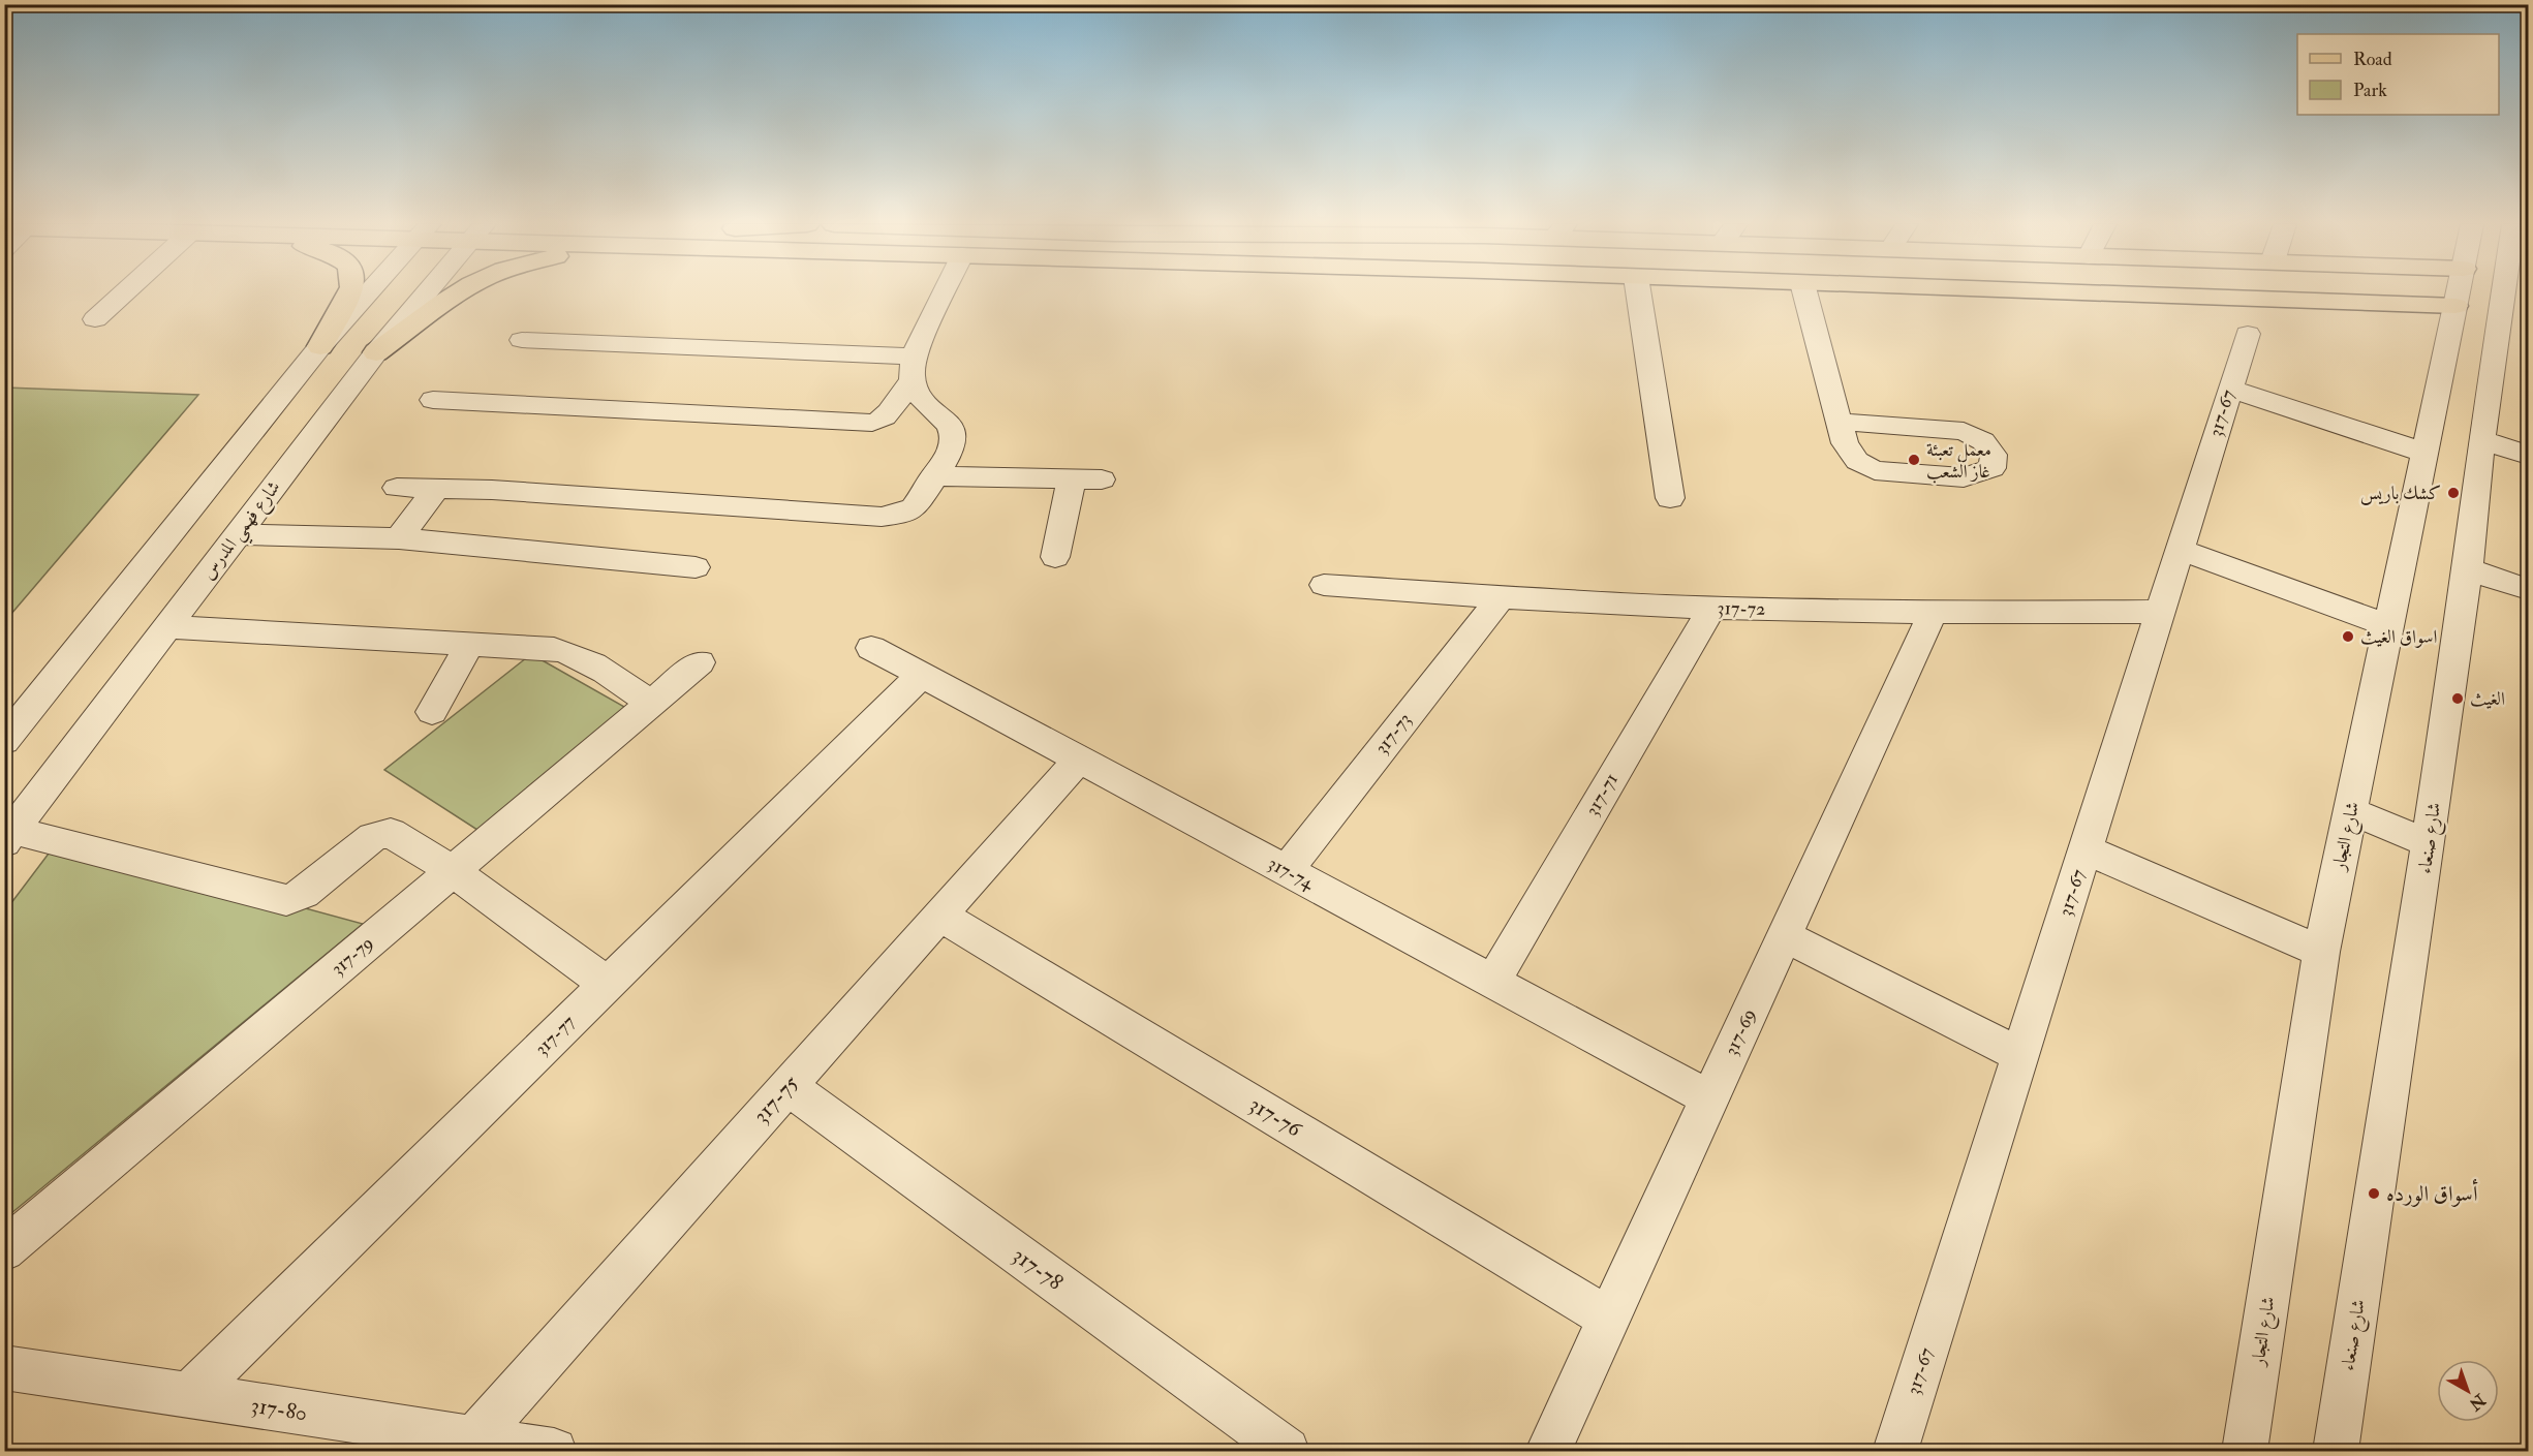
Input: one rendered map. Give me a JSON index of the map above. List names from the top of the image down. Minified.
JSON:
{"streets":{"street":["317-67","شارع فهمي المدرس","317-72","317-73","317-71","شارع التجار","شارع صنعاء","317-74","317-79","317-69","317-77","317-75","317-76","317-78","317-80"]},"crossings":[["317-67","317-72"],["317-72","317-73"],["317-72","317-71"],["317-72","317-69"],["317-73","317-74"],["317-71","317-74"],["317-74","317-69"],["317-74","317-77"],["317-74","317-75"],["317-69","317-76"],["317-77","317-80"],["317-75","317-76"],["317-75","317-78"],["317-75","317-80"]],"places":["معمل تعبئة غاز الشعب","كشك باريس","اسواق الغيث","الغيث","أسواق الورده"],"legend":["Road","Park"],"north":"bottom right"}
